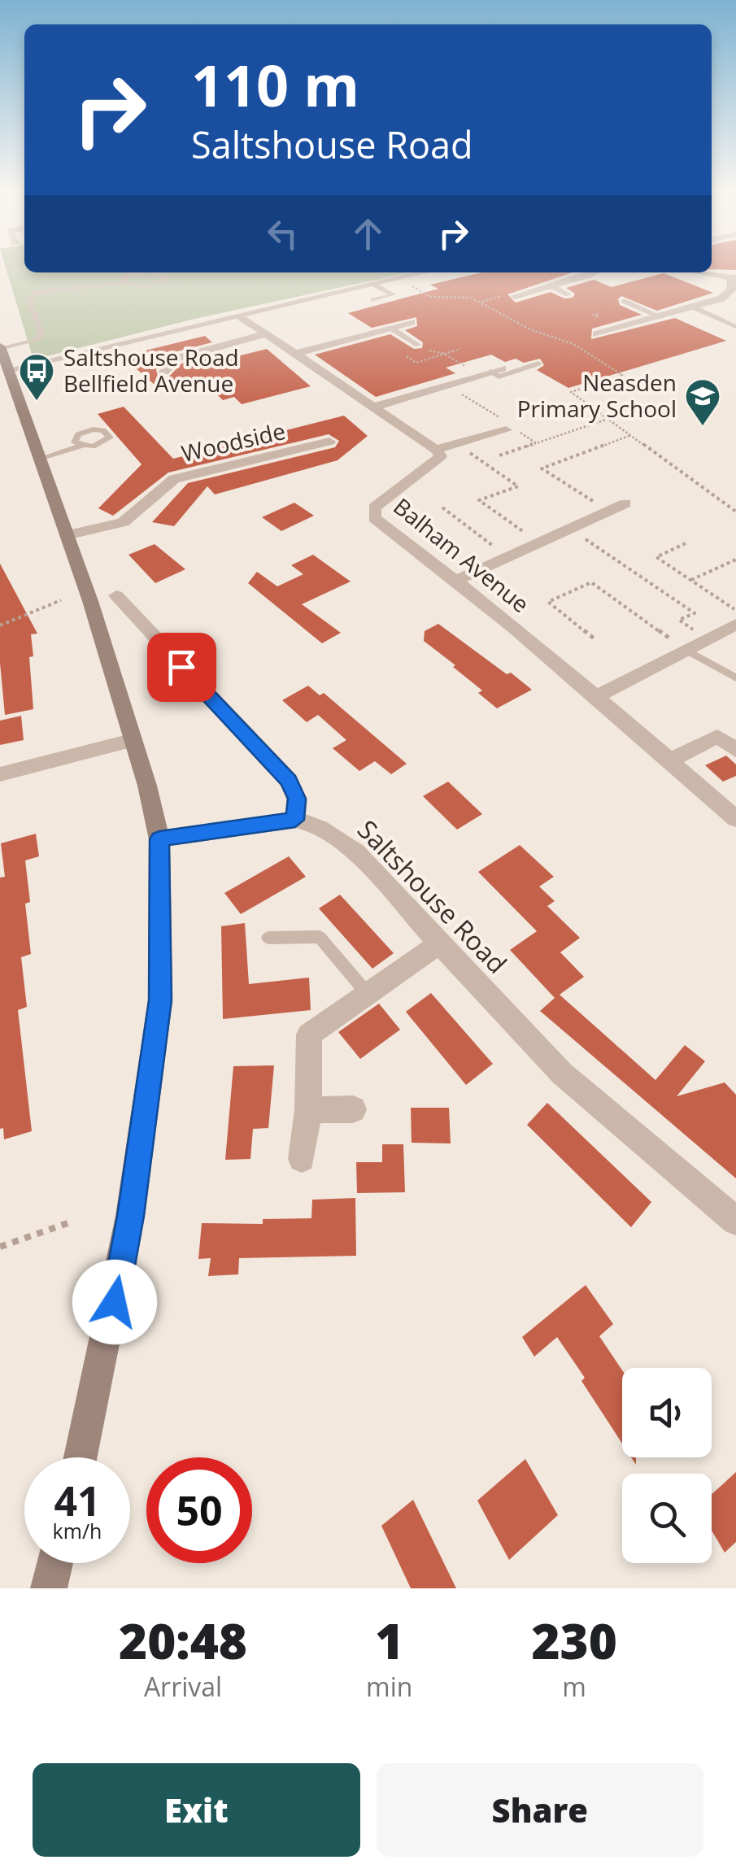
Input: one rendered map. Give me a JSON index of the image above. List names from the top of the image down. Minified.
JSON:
{"streets":{"street":["Woodside","Balham Avenue","Saltshouse Road"]},"places":{"bus stop":["Saltshouse Road Bellfield Avenue"],"school or university":["Neasden Primary School"]},"page":{"turn":["110 m","Saltshouse Road"],"speed":"41 km/h","limit":"50","eta":["20:48","Arrival","1","min","230","m"],"buttons":["Exit","Share"]}}
